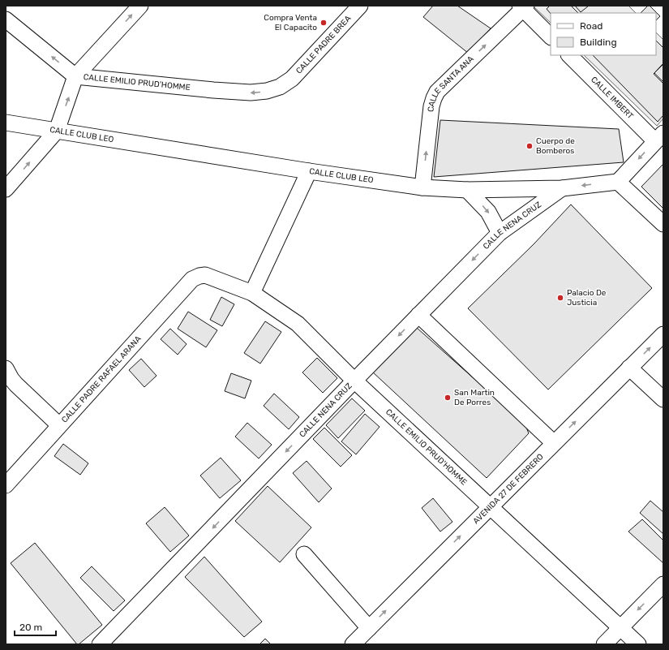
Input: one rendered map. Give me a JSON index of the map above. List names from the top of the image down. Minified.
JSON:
{"streets":{"street":["CALLE PADRE BREA","CALLE EMILIO PRUD'HOMME","CALLE SANTA ANA","CALLE IMBERT","CALLE CLUB LEO","CALLE NENA CRUZ","CALLE PADRE RAFAEL ARANA","AVENIDA 27 DE FEBRERO"]},"crossings":[["CALLE PADRE BREA","CALLE EMILIO PRUD'HOMME"],["CALLE EMILIO PRUD'HOMME","CALLE NENA CRUZ"],["CALLE EMILIO PRUD'HOMME","CALLE PADRE RAFAEL ARANA"],["CALLE EMILIO PRUD'HOMME","AVENIDA 27 DE FEBRERO"],["CALLE SANTA ANA","CALLE CLUB LEO"],["CALLE CLUB LEO","CALLE NENA CRUZ"]],"one_way":["CALLE SANTA ANA","CALLE NENA CRUZ","AVENIDA 27 DE FEBRERO"],"places":["Compra Venta El Capacito","Cuerpo de Bomberos","Palacio De Justicia","San Martin De Porres"],"legend":["Road","Building"],"scale_bar":"20 m"}
